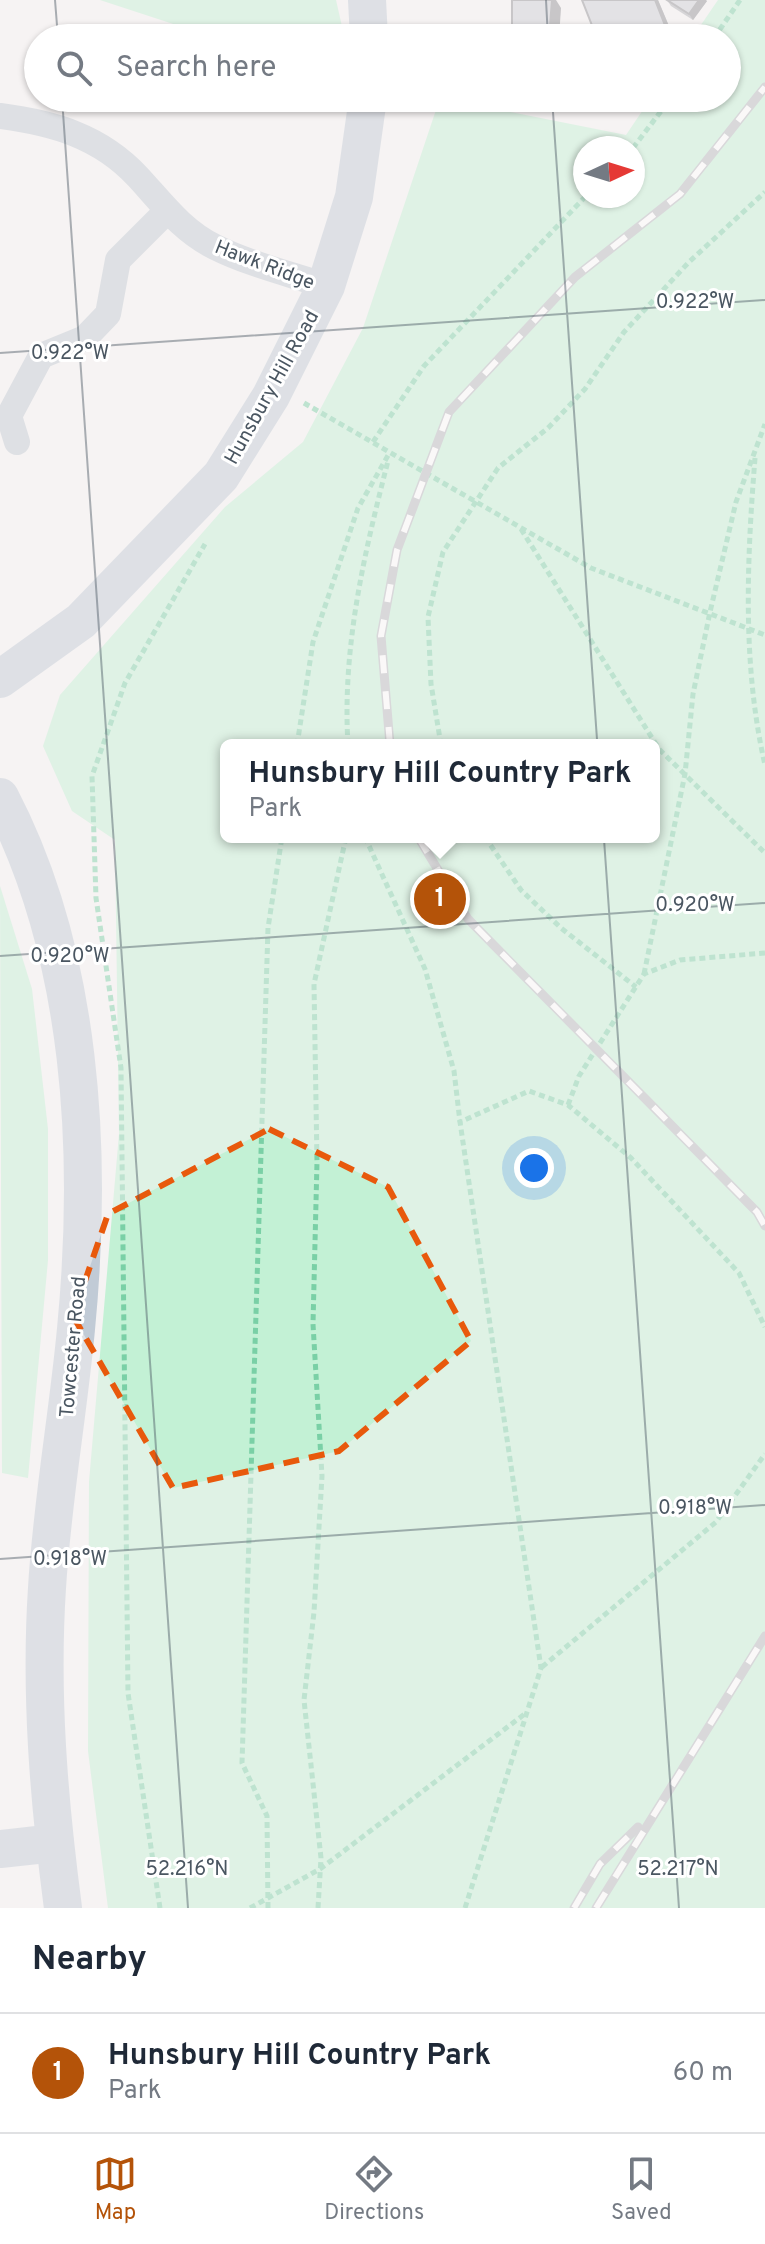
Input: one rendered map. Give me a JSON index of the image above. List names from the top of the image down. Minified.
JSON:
{"streets":{"street":["Hawk Ridge","Hunsbury Hill Road","Towcester Road"]},"crossings":[["Hawk Ridge","Hunsbury Hill Road"]],"north":"right","page":{"search":"Search here","popup":["Hunsbury Hill Country Park","Park"],"pins":"1","heading":"Nearby","list":[{"mark":"1","name":"Hunsbury Hill Country Park","note":"Park","value":"60 m"}],"nav":["Map","Directions","Saved"]},"coordinates":["0.922°W","0.920°W","0.918°W","52.216°N","52.217°N"]}
